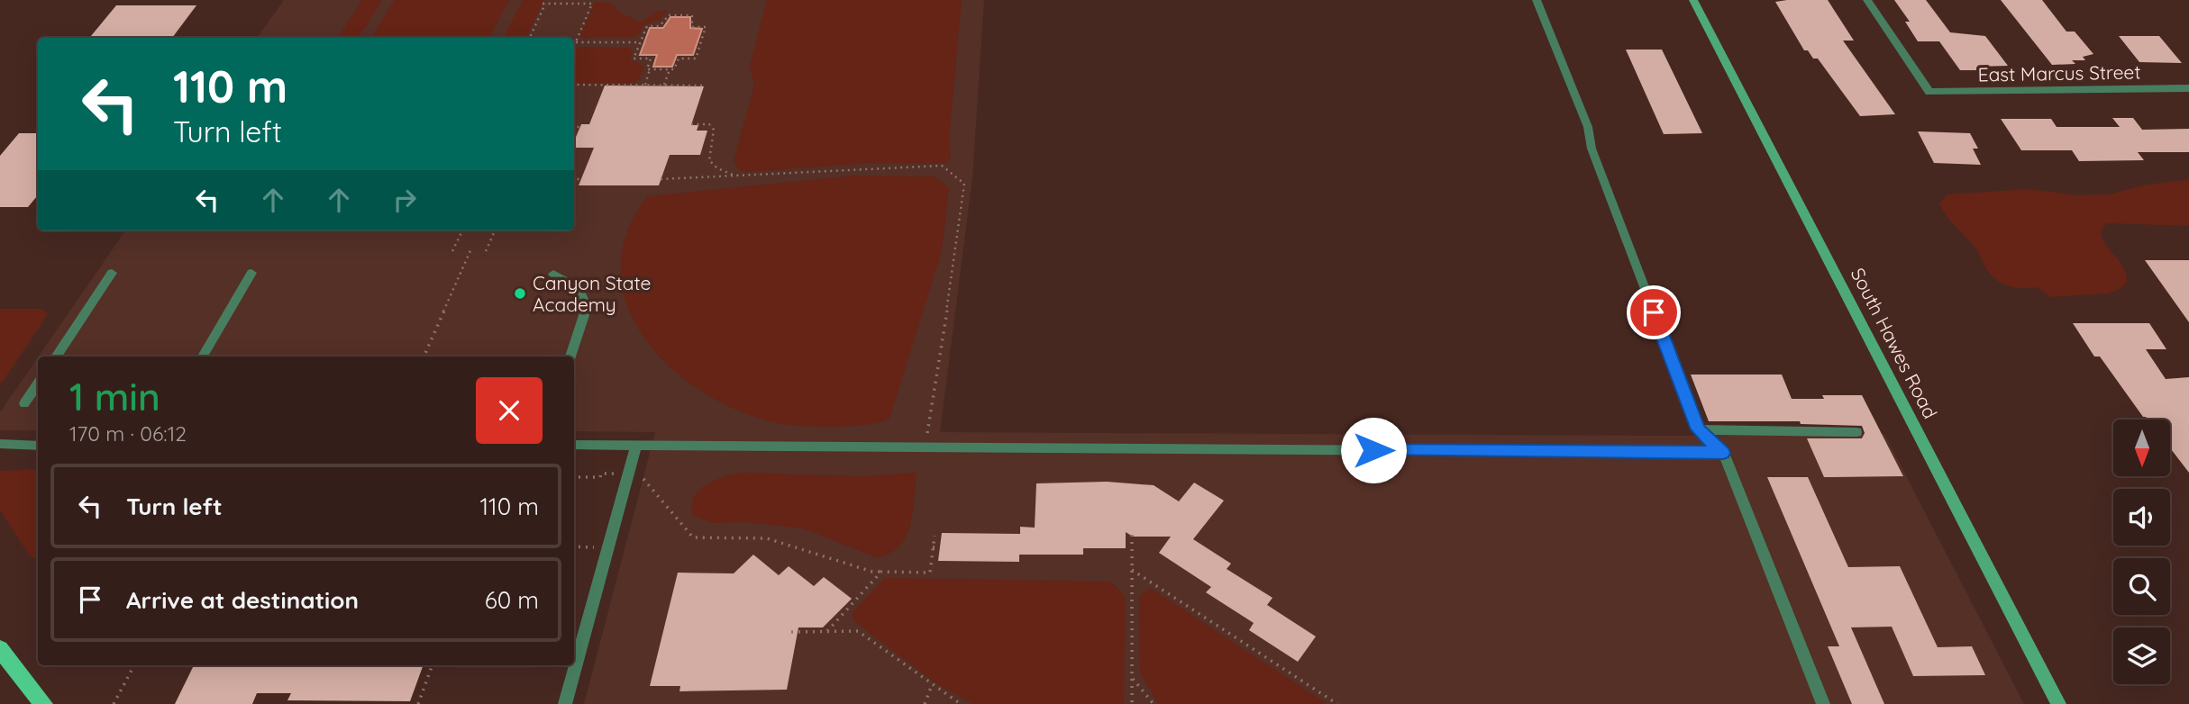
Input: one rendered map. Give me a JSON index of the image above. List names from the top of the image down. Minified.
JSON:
{"streets":{"main road":["South Hawes Road"],"street":["East Marcus Street"]},"places":["Canyon State Academy"],"north":"bottom","page":{"turn":["110 m","Turn left"],"heading":["1 min","170 m · 06:12"],"list":[{"name":"Turn left","value":"110 m"},{"name":"Arrive at destination","value":"60 m"}]}}
